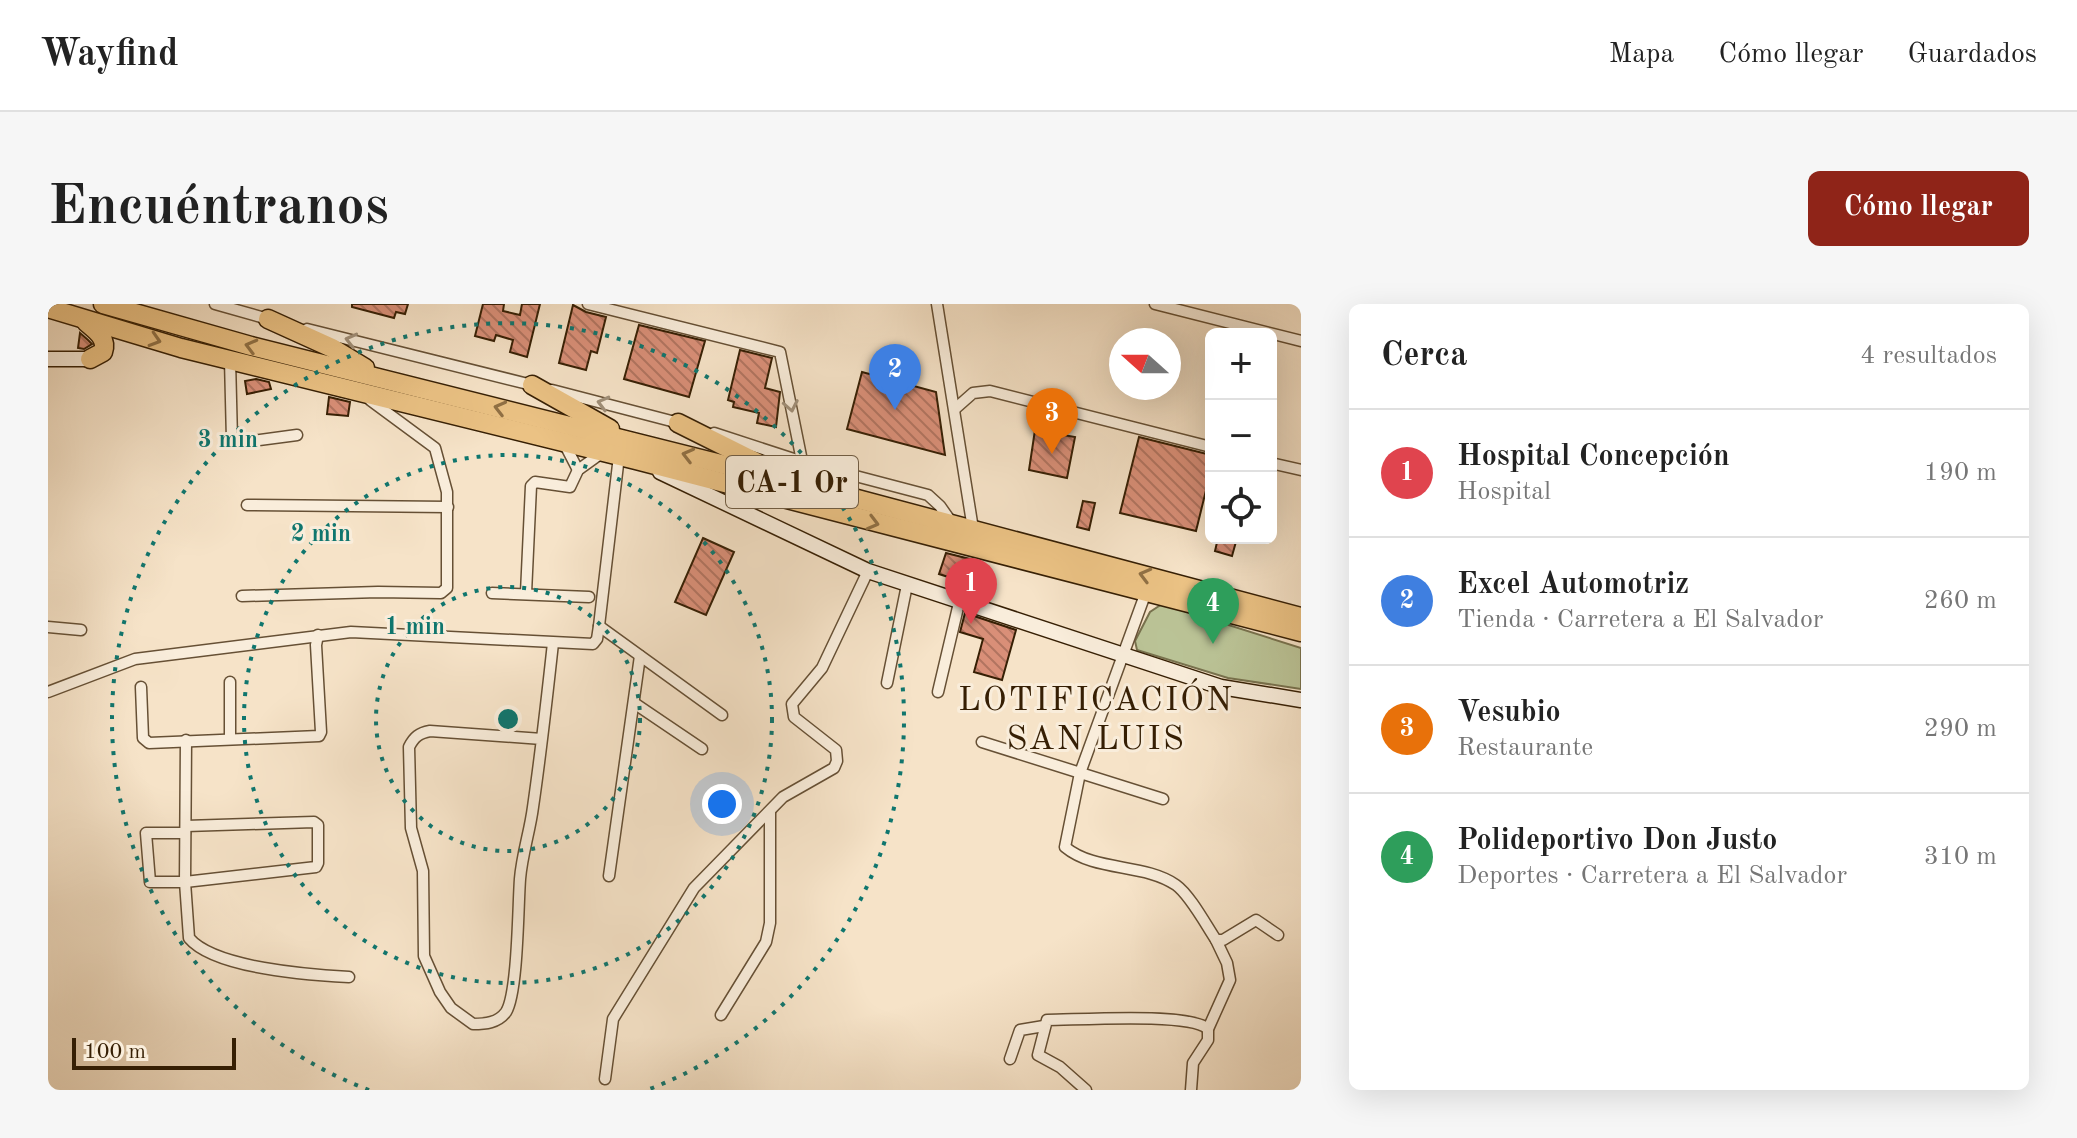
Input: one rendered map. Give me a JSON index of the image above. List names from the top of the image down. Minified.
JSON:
{"streets":{"highway":["CA-1 Or"]},"districts":["LOTIFICACIÓN SAN LUIS"],"scale_bar":"100 m","north":"left","page":{"header":"Wayfind","nav":["Mapa","Cómo llegar","Guardados"],"buttons":"Cómo llegar","title":"Encuéntranos","heading":["Cerca","4 resultados"],"map_buttons":["+","−"],"pins":["2","3","1","4"],"list":[{"mark":"1","name":"Hospital Concepción","note":"Hospital","value":"190 m"},{"mark":"2","name":"Excel Automotriz","note":"Tienda · Carretera a El Salvador","value":"260 m"},{"mark":"3","name":"Vesubio","note":"Restaurante","value":"290 m"},{"mark":"4","name":"Polideportivo Don Justo","note":"Deportes · Carretera a El Salvador","value":"310 m"}],"scale":"100 m"},"rings":["3 min","2 min","1 min"]}
